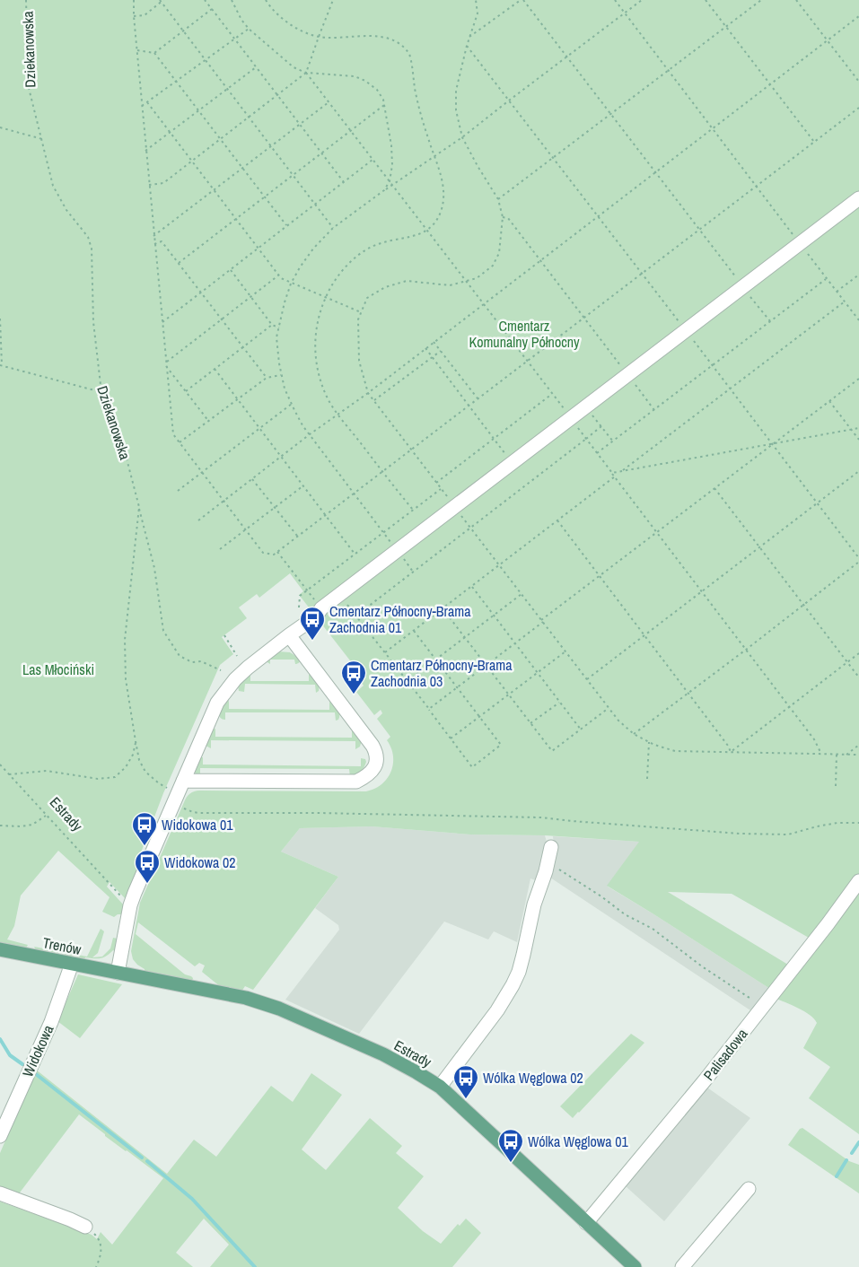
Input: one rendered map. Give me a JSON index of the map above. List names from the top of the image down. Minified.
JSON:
{"streets":{"main road":["Estrady","Trenów"],"street":["Widokowa","Palisadowa"],"path":["Dziekanowska"]},"crossings":[["Estrady","Trenów"],["Estrady","Palisadowa"],["Trenów","Widokowa"]],"parks":["Cmentarz Komunalny Północny","Las Młociński"],"places":{"bus stop":["Cmentarz Północny-Brama Zachodnia 01","Cmentarz Północny-Brama Zachodnia 03","Widokowa 01","Widokowa 02","Wólka Węglowa 02","Wólka Węglowa 01"]}}
